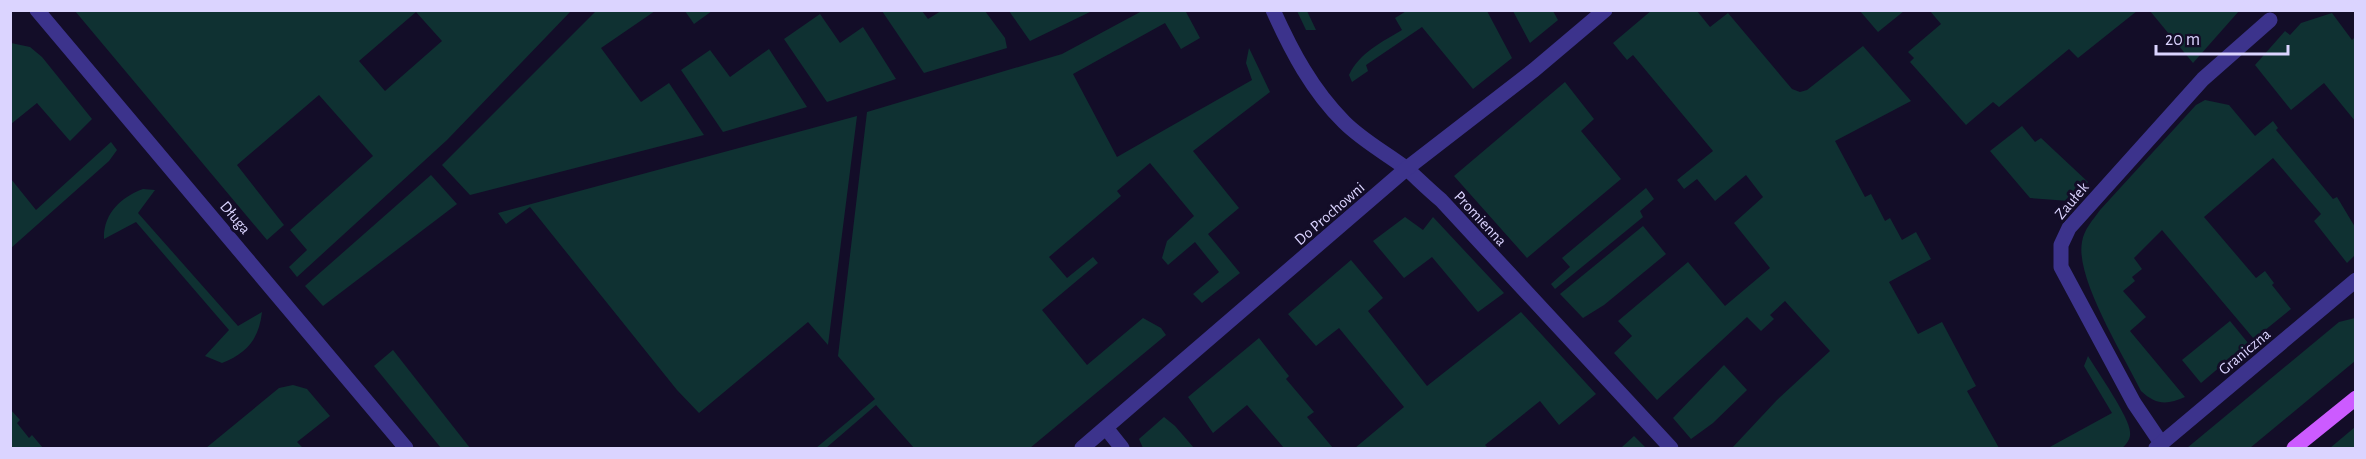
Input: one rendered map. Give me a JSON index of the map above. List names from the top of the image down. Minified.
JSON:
{"streets":{"street":["Zaułek","Do Prochowni","Długa","Promienna","Graniczna"]},"crossings":[["Zaułek","Graniczna"],["Do Prochowni","Promienna"]],"scale_bar":"20 m"}
